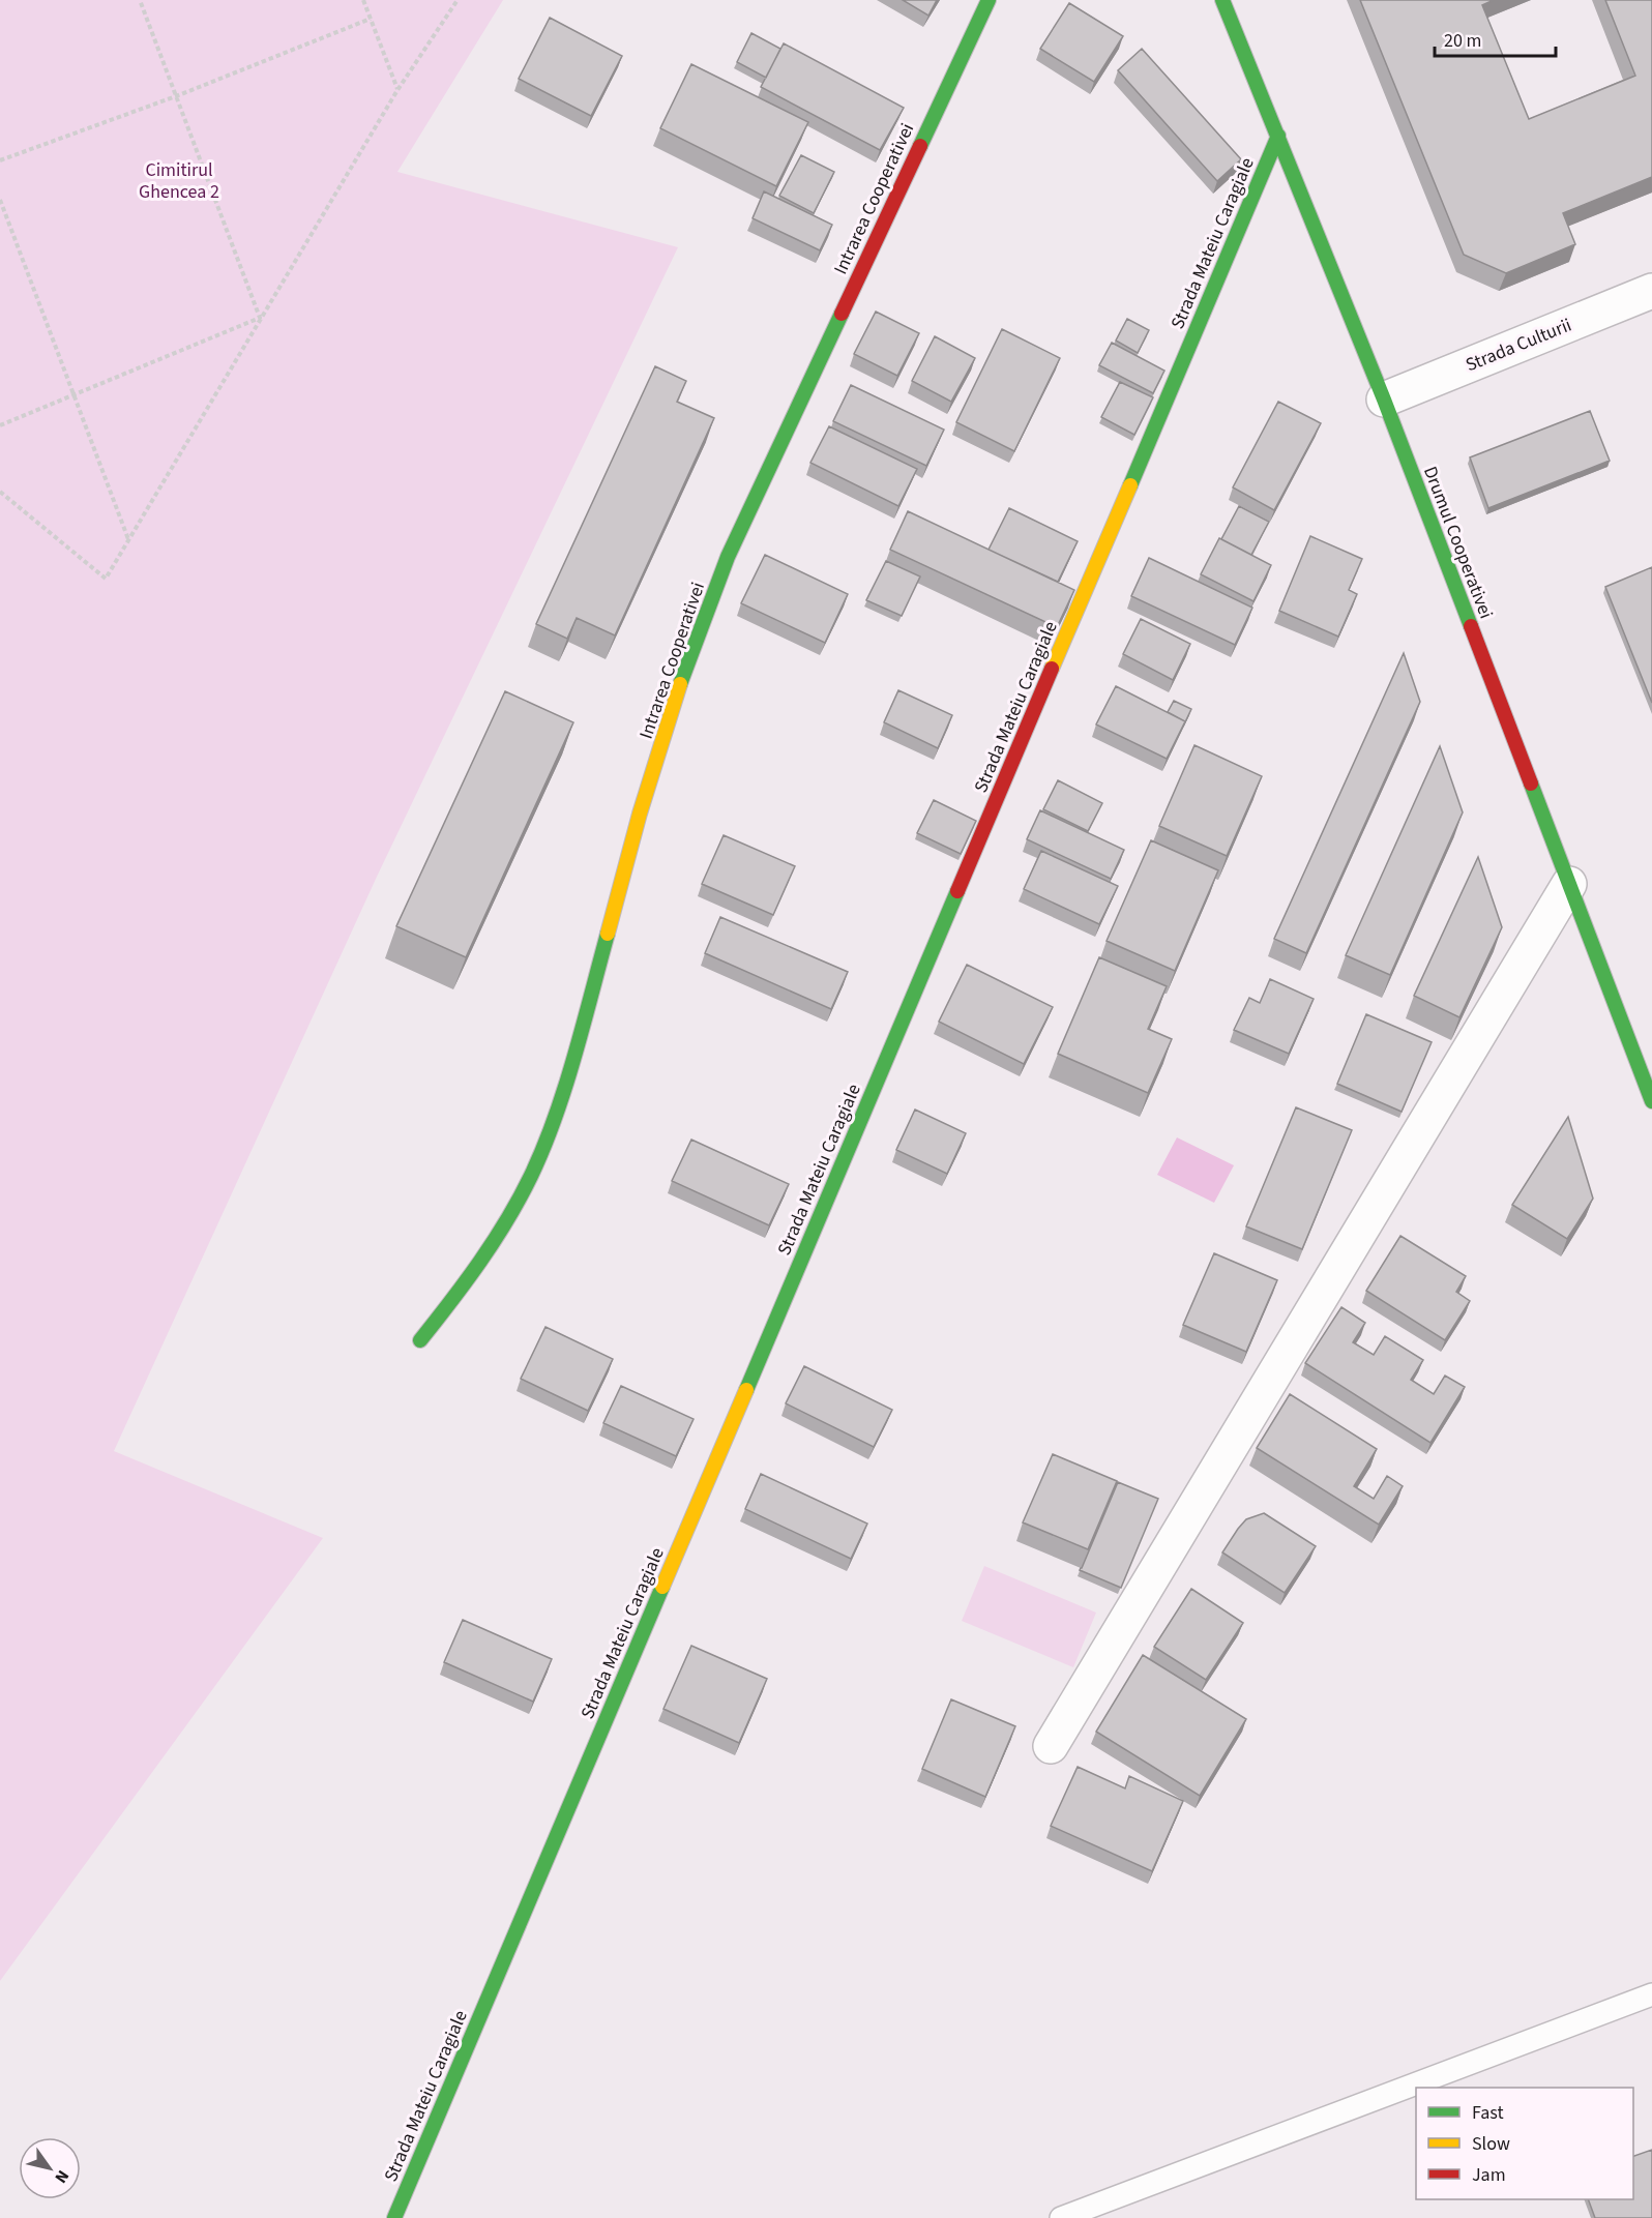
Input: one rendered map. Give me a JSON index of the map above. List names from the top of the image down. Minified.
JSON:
{"streets":{"street":["Intrarea Cooperativei","Strada Mateiu Caragiale","Strada Culturii","Drumul Cooperativei"]},"crossings":[["Strada Mateiu Caragiale","Drumul Cooperativei"],["Strada Culturii","Drumul Cooperativei"]],"parks":["Cimitirul Ghencea 2"],"legend":["Fast","Slow","Jam"],"scale_bar":"20 m","north":"bottom right"}
